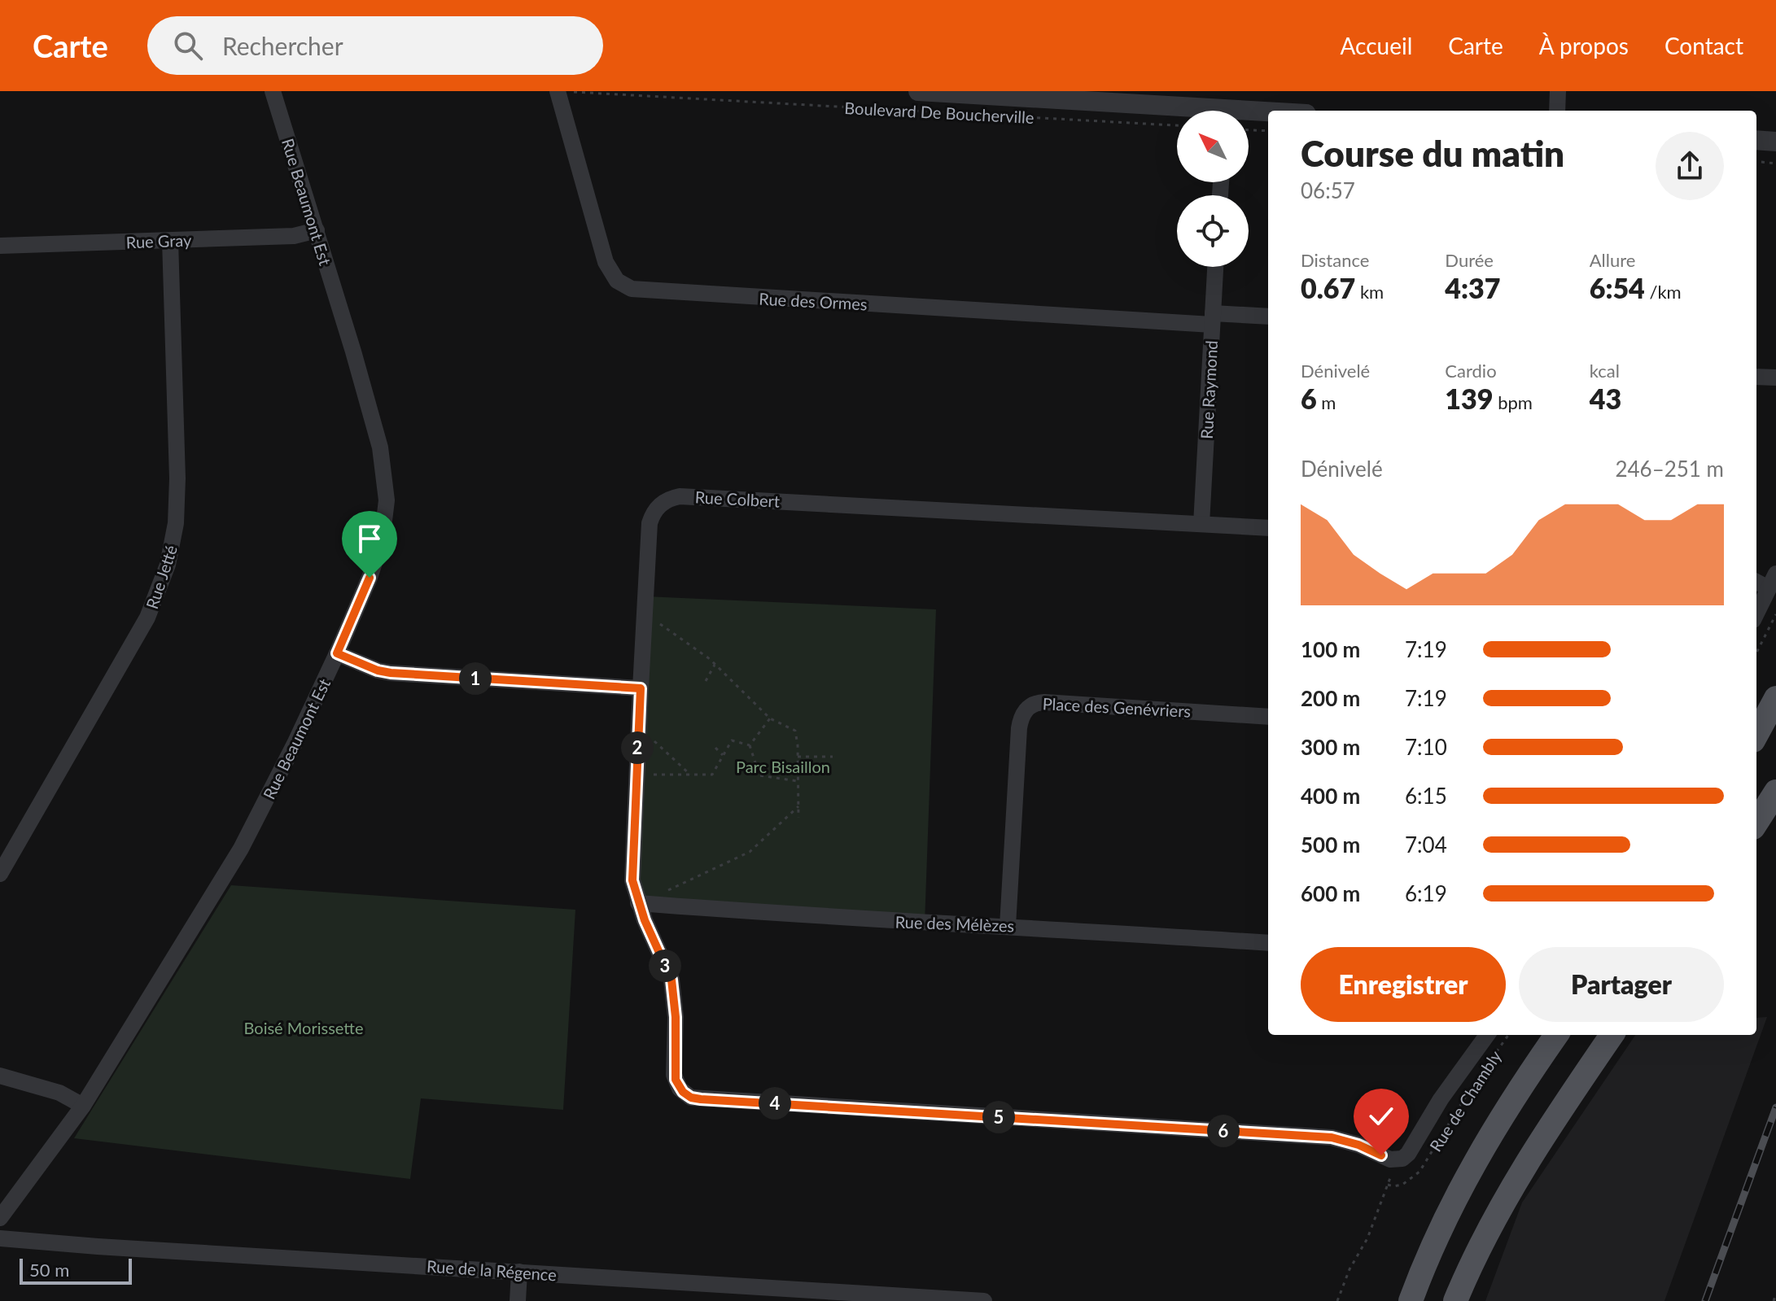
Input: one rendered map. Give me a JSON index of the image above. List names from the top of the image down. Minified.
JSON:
{"streets":{"street":["Boulevard De Boucherville","Rue Beaumont Est","Rue Gray","Rue des Ormes","Rue Raymond","Rue Colbert","Rue Jetté","Place des Genévriers","Rue des Mélèzes","Rue de Chambly","Rue de la Régence"]},"crossings":[["Rue Beaumont Est","Rue Gray"],["Rue Gray","Rue Jetté"],["Rue des Ormes","Rue Raymond"],["Rue Raymond","Rue Colbert"],["Rue Colbert","Rue des Mélèzes"],["Rue Colbert","Rue de Chambly"],["Place des Genévriers","Rue des Mélèzes"]],"parks":["Parc Bisaillon","Boisé Morissette"],"scale_bar":"50 m","north":"top left","page":{"header":"Carte","search":"Rechercher","nav":["Accueil","Carte","À propos","Contact"],"heading":["Course du matin","06:57"],"stats":[["Distance","0.67 km"],["Durée","4:37"],["Allure","6:54 /km"],["Dénivelé","6 m"],["Cardio","139 bpm"],["kcal","43"]],"chart":["Dénivelé","246–251 m"],"list":[{"name":"100 m","note":"7:19"},{"name":"200 m","note":"7:19"},{"name":"300 m","note":"7:10"},{"name":"400 m","note":"6:15"},{"name":"500 m","note":"7:04"},{"name":"600 m","note":"6:19"}],"pins":["1","2","3","4","5","6"],"buttons":["Enregistrer","Partager"],"scale":"50 m"}}
